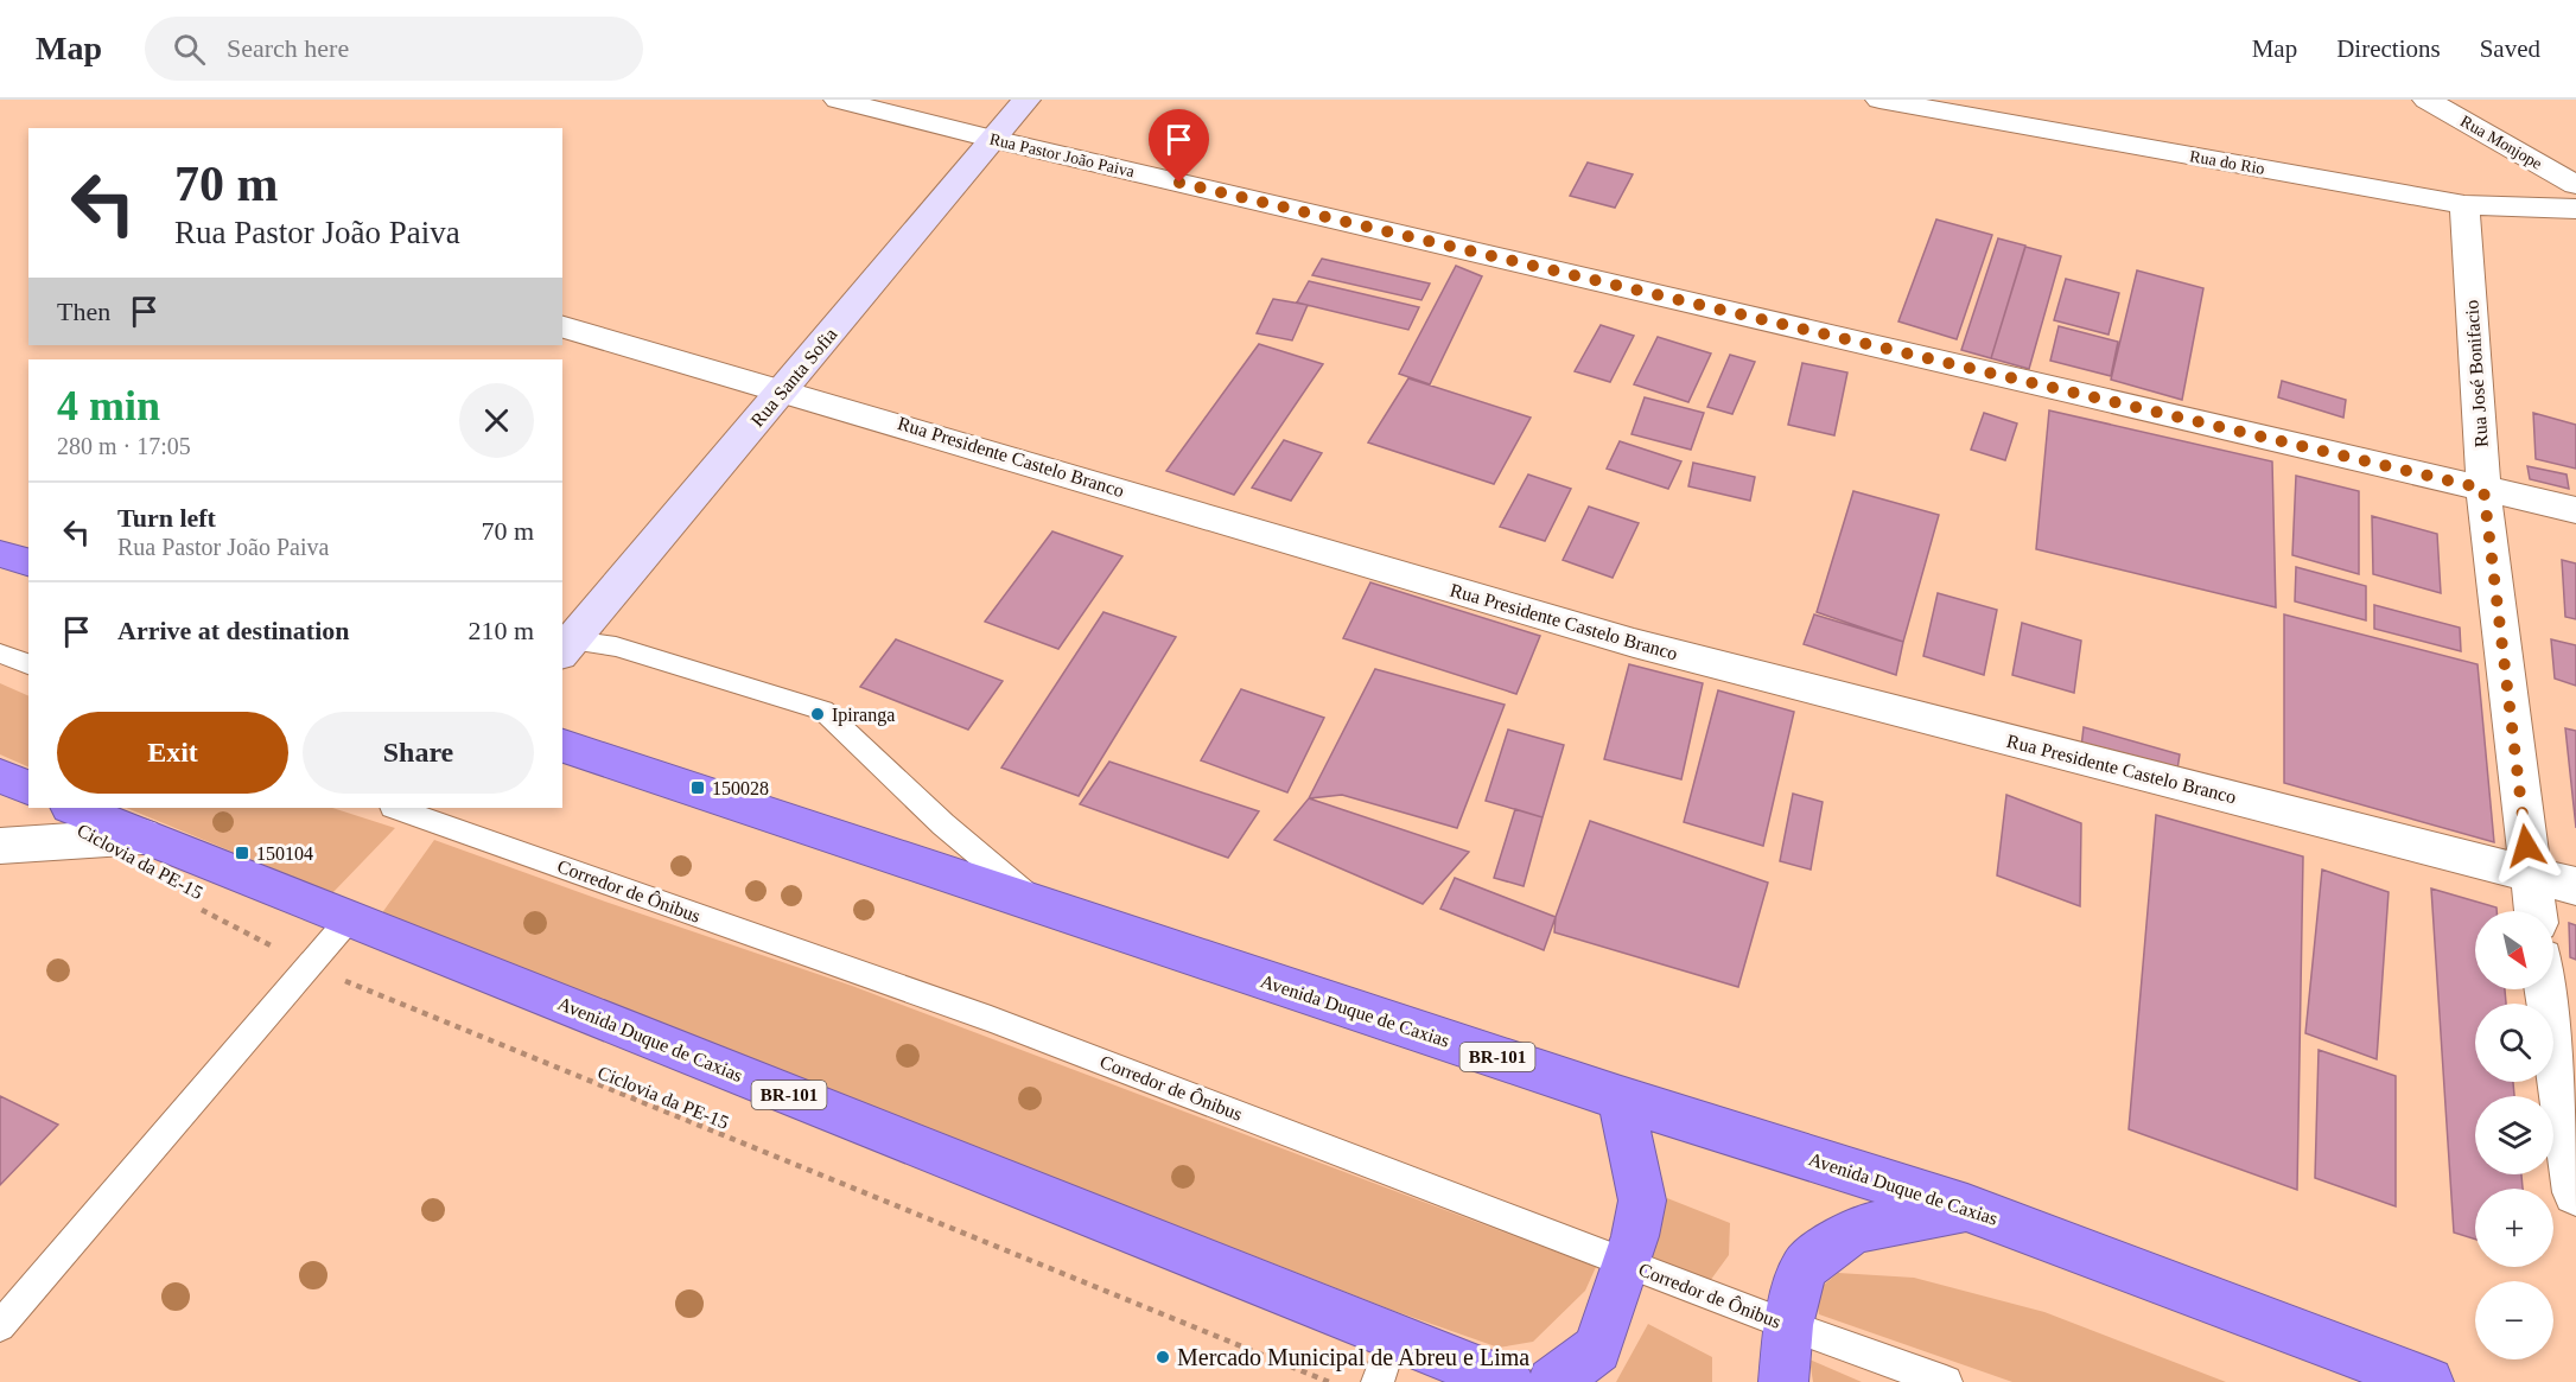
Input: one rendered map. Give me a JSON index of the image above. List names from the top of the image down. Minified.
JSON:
{"streets":{"highway":["Avenida Duque de Caxias","BR-101"],"street":["Rua Monjope","Rua Pastor João Paiva","Rua do Rio","Rua José Bonifacio","Rua Santa Sofia","Rua Presidente Castelo Branco"],"lane":["Corredor de Ônibus"],"path":["Ciclovia da PE-15"]},"crossings":[["Rua Pastor João Paiva","Rua José Bonifacio"],["Rua Pastor João Paiva","Rua Santa Sofia"],["Rua do Rio","Rua José Bonifacio"],["Rua José Bonifacio","Rua Presidente Castelo Branco"],["Rua Santa Sofia","Rua Presidente Castelo Branco"],["Avenida Duque de Caxias","BR-101"]],"places":{"other":["Ipiranga","Mercado Municipal de Abreu e Lima"],"transit":["150028","150104"]},"north":"bottom right","page":{"header":"Map","search":"Search here","nav":["Map","Directions","Saved"],"turn":["70 m","Rua Pastor João Paiva"],"then":"Then","heading":["4 min","280 m · 17:05"],"list":[{"name":"Turn left","note":"Rua Pastor João Paiva","value":"70 m"},{"name":"Arrive at destination","value":"210 m"}],"buttons":["Exit","Share"],"map_buttons":["+","−"]}}
